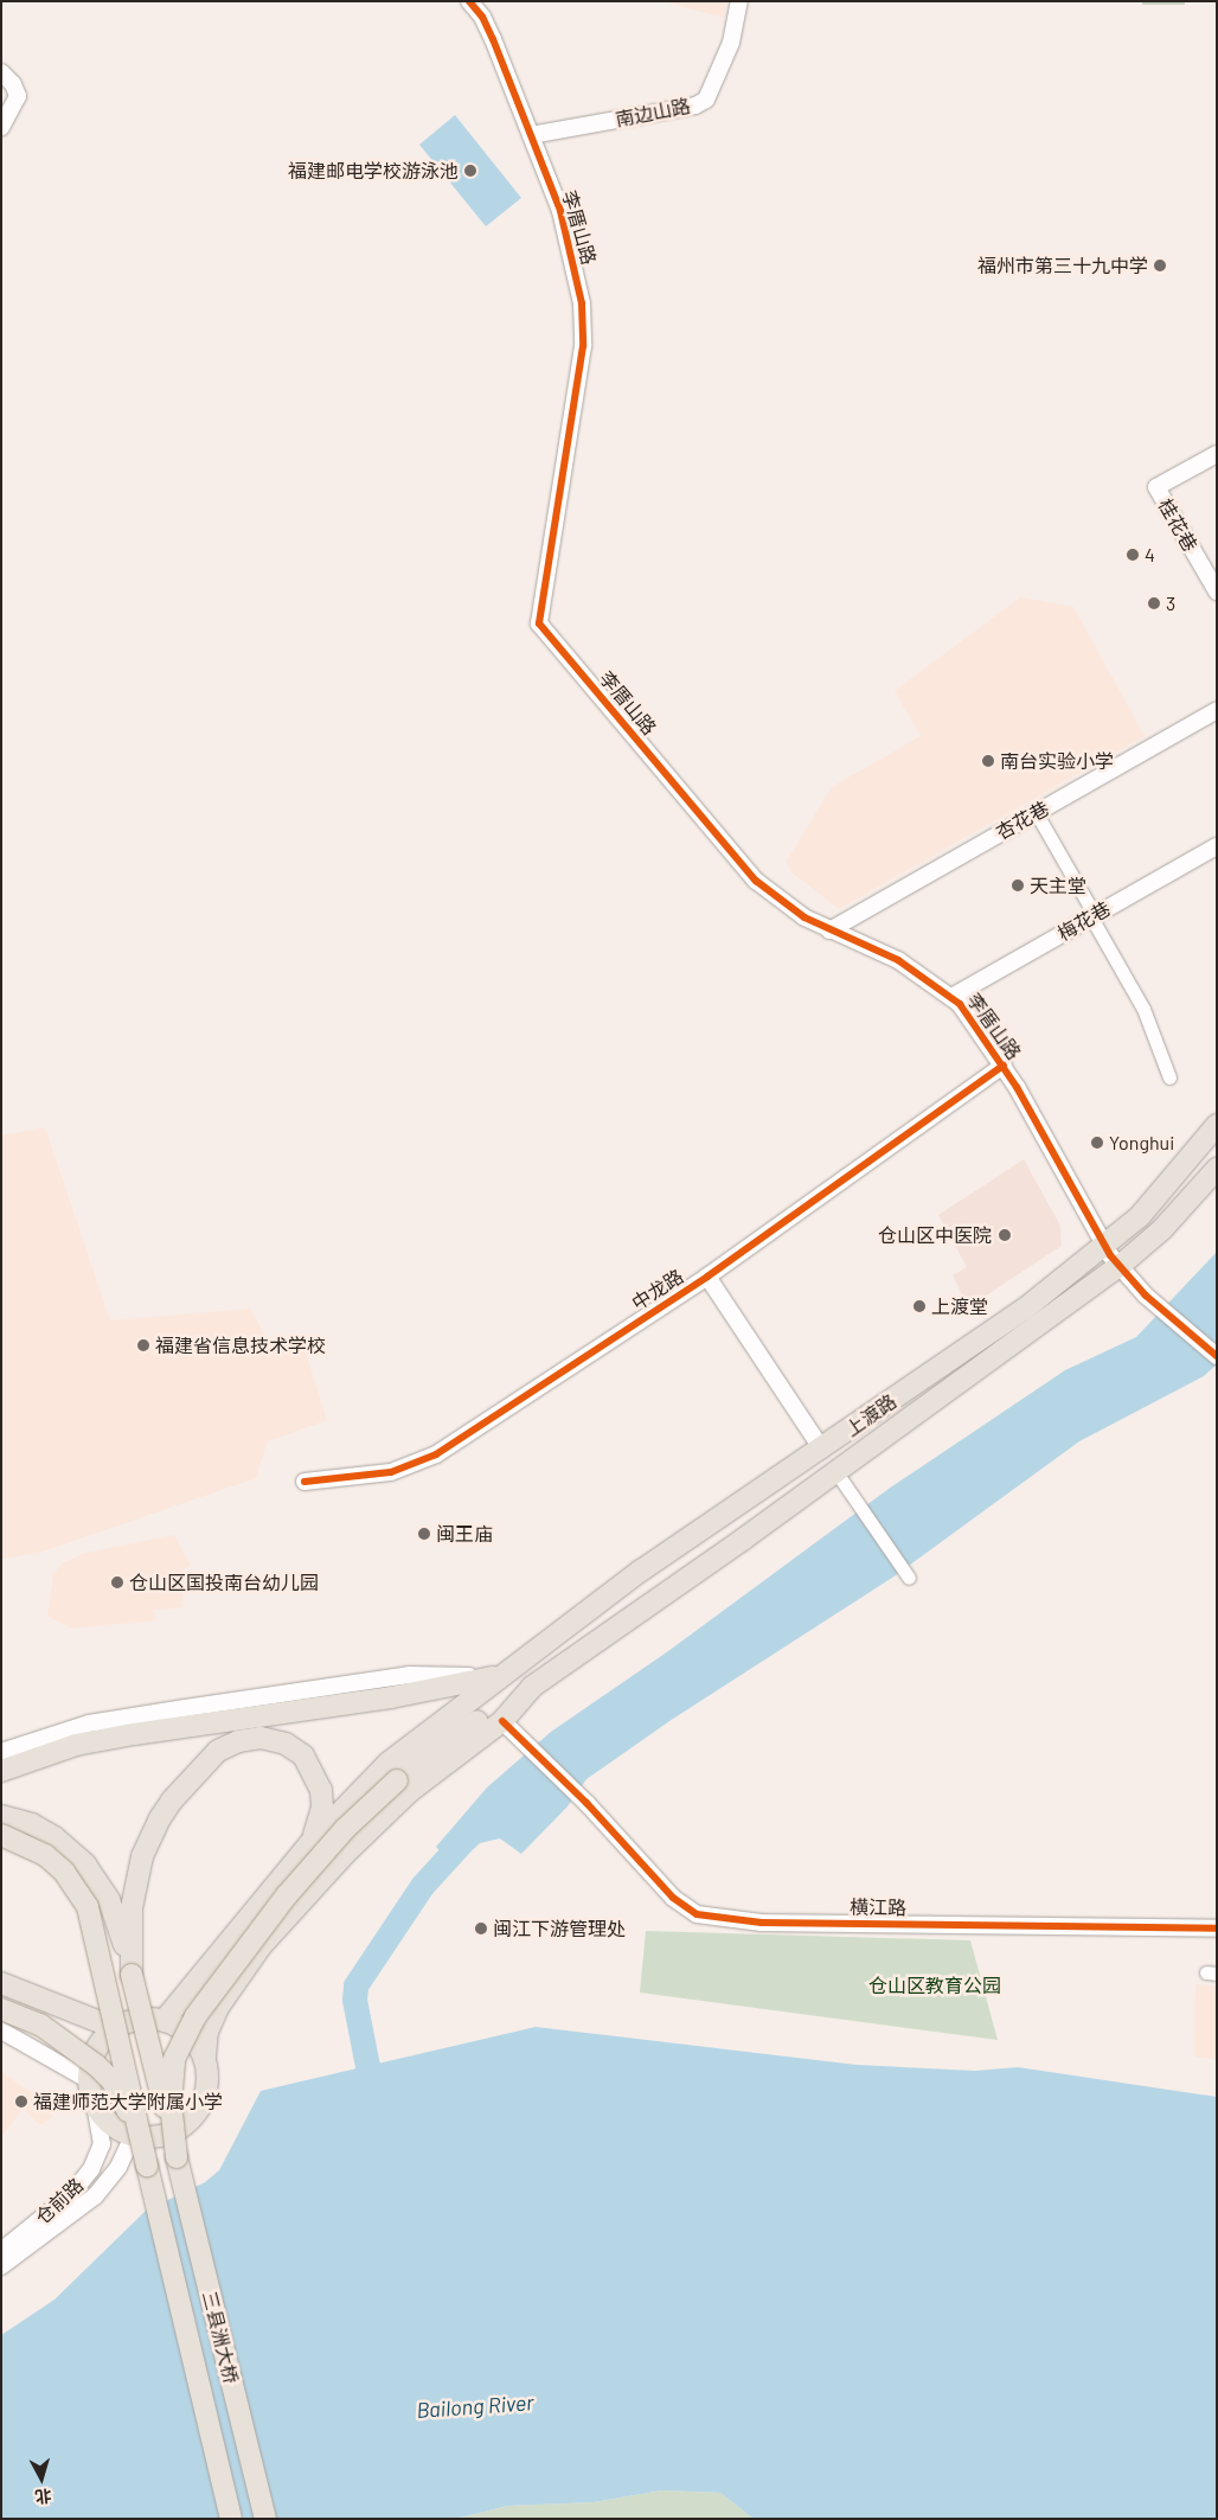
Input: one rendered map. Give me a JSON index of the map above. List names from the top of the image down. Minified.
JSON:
{"streets":{"main road":["上渡路","三县洲大桥"],"street":["南边山路","李厝山路","桂花巷","杏花巷","梅花巷","中龙路","横江路","仓前路"]},"crossings":[["南边山路","李厝山路"],["李厝山路","杏花巷"],["李厝山路","梅花巷"],["李厝山路","中龙路"],["李厝山路","上渡路"],["上渡路","横江路"],["上渡路","仓前路"]],"water":["Bailong River"],"parks":["仓山区教育公园"],"places":["福建邮电学校游泳池","福州市第三十九中学","4","3","南台实验小学","天主堂","Yonghui","仓山区中医院","上渡堂","福建省信息技术学校","闽王庙","仓山区国投南台幼儿园","闽江下游管理处","福建师范大学附属小学"],"north":"bottom"}
